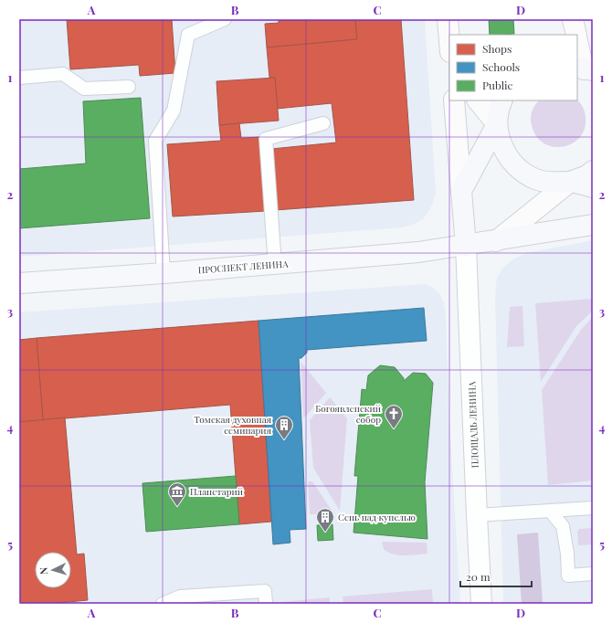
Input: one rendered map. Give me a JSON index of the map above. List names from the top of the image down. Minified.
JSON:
{"streets":{"main road":["ПРОСПЕКТ ЛЕНИНА","ПЛОЩАДЬ ЛЕНИНА"]},"crossings":[["ПРОСПЕКТ ЛЕНИНА","ПЛОЩАДЬ ЛЕНИНА"]],"places":{"church":["Богоявленский собор"],"building":["Томская духовная семинария","Сень над купелью"],"museum":["Планетарий"]},"legend":["Shops","Schools","Public"],"scale_bar":"20 m","north":"left","grid":{"columns":["A","B","C","D"],"rows":["1","2","3","4","5"]}}
